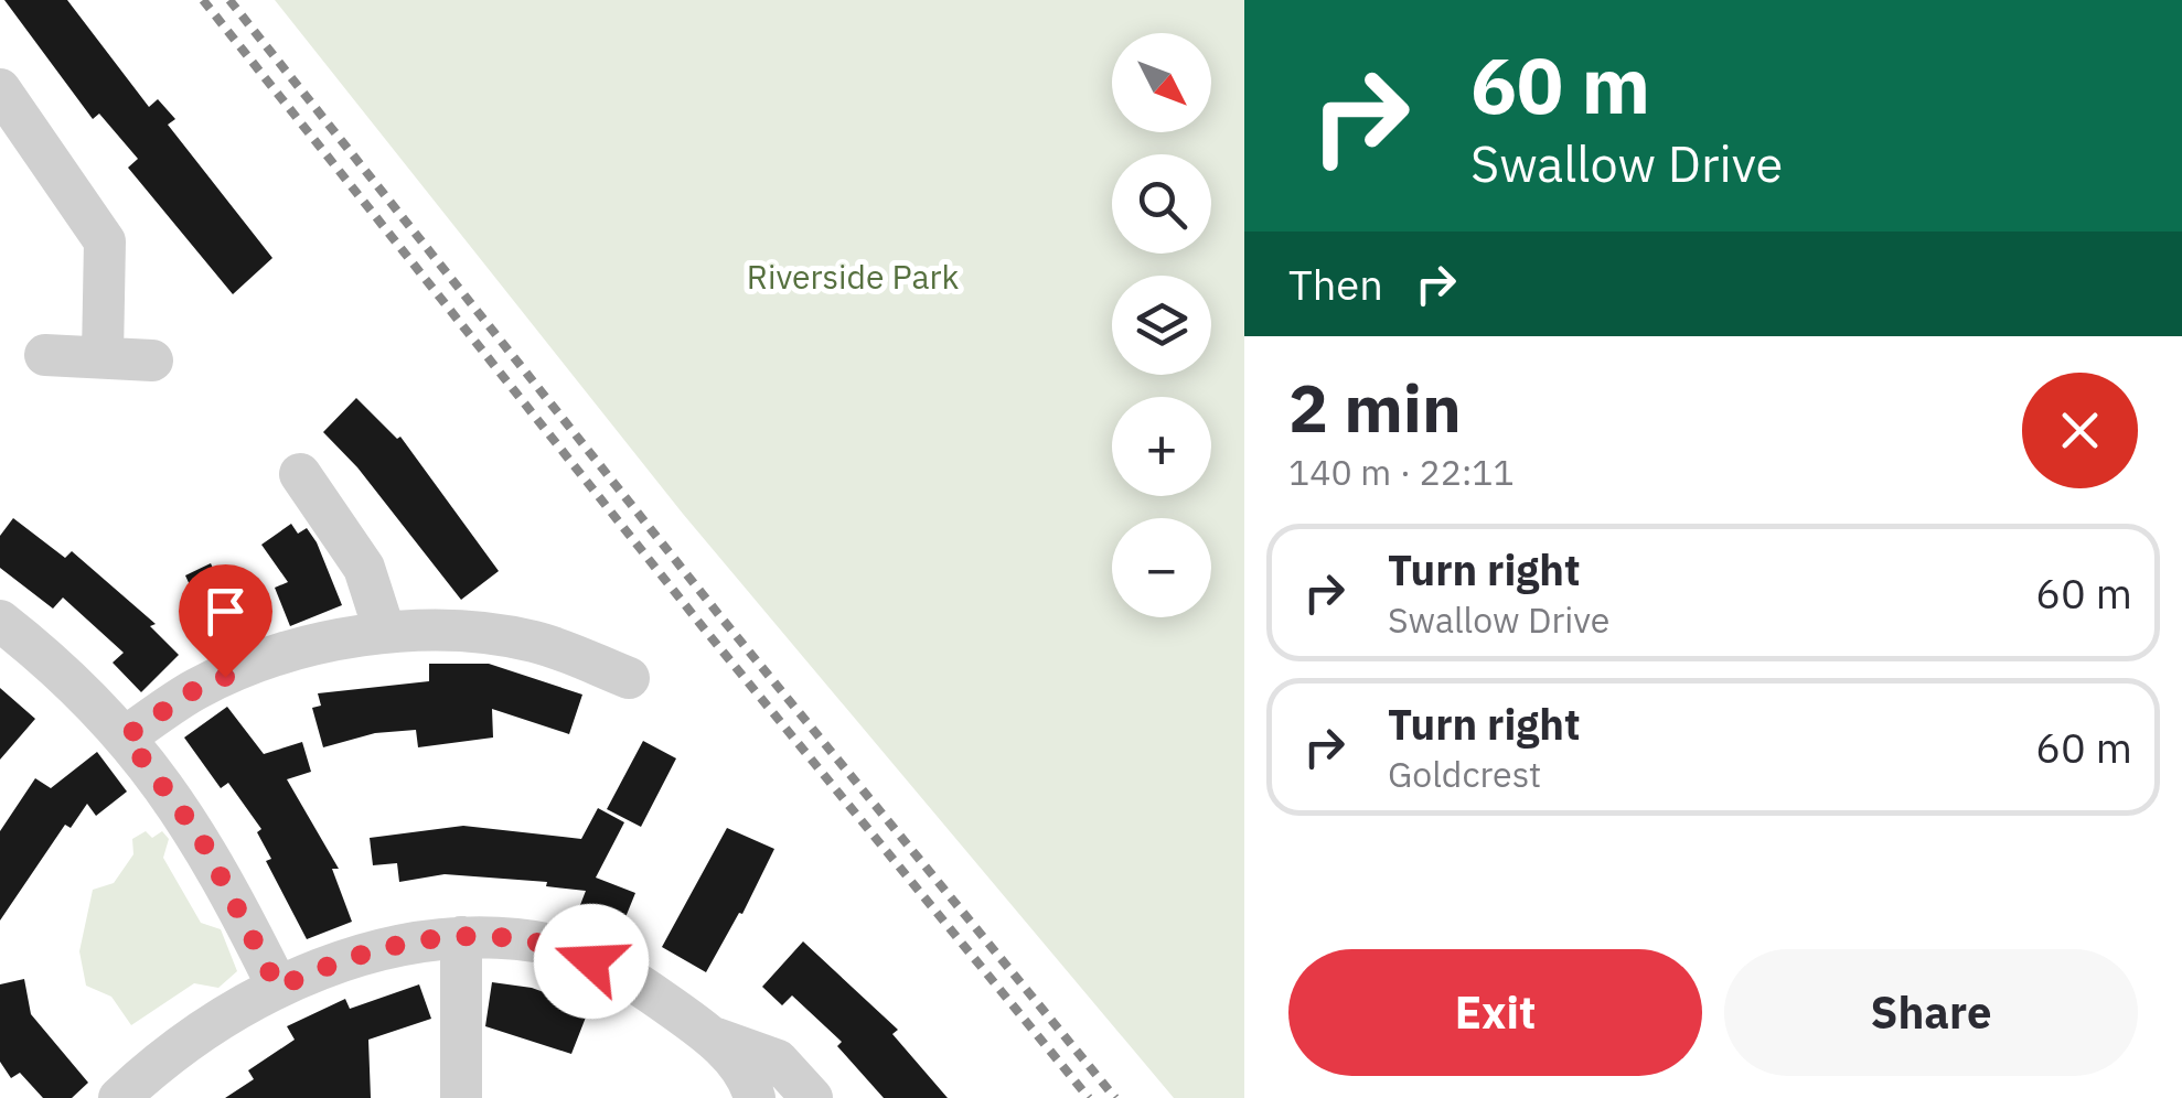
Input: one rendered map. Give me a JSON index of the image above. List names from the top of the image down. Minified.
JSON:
{"parks":["Riverside Park"],"north":"bottom right","page":{"turn":["60 m","Swallow Drive"],"map_buttons":["+","−"],"then":"Then","heading":["2 min","140 m · 22:11"],"list":[{"name":"Turn right","note":"Swallow Drive","value":"60 m"},{"name":"Turn right","note":"Goldcrest","value":"60 m"}],"buttons":["Exit","Share"]}}
